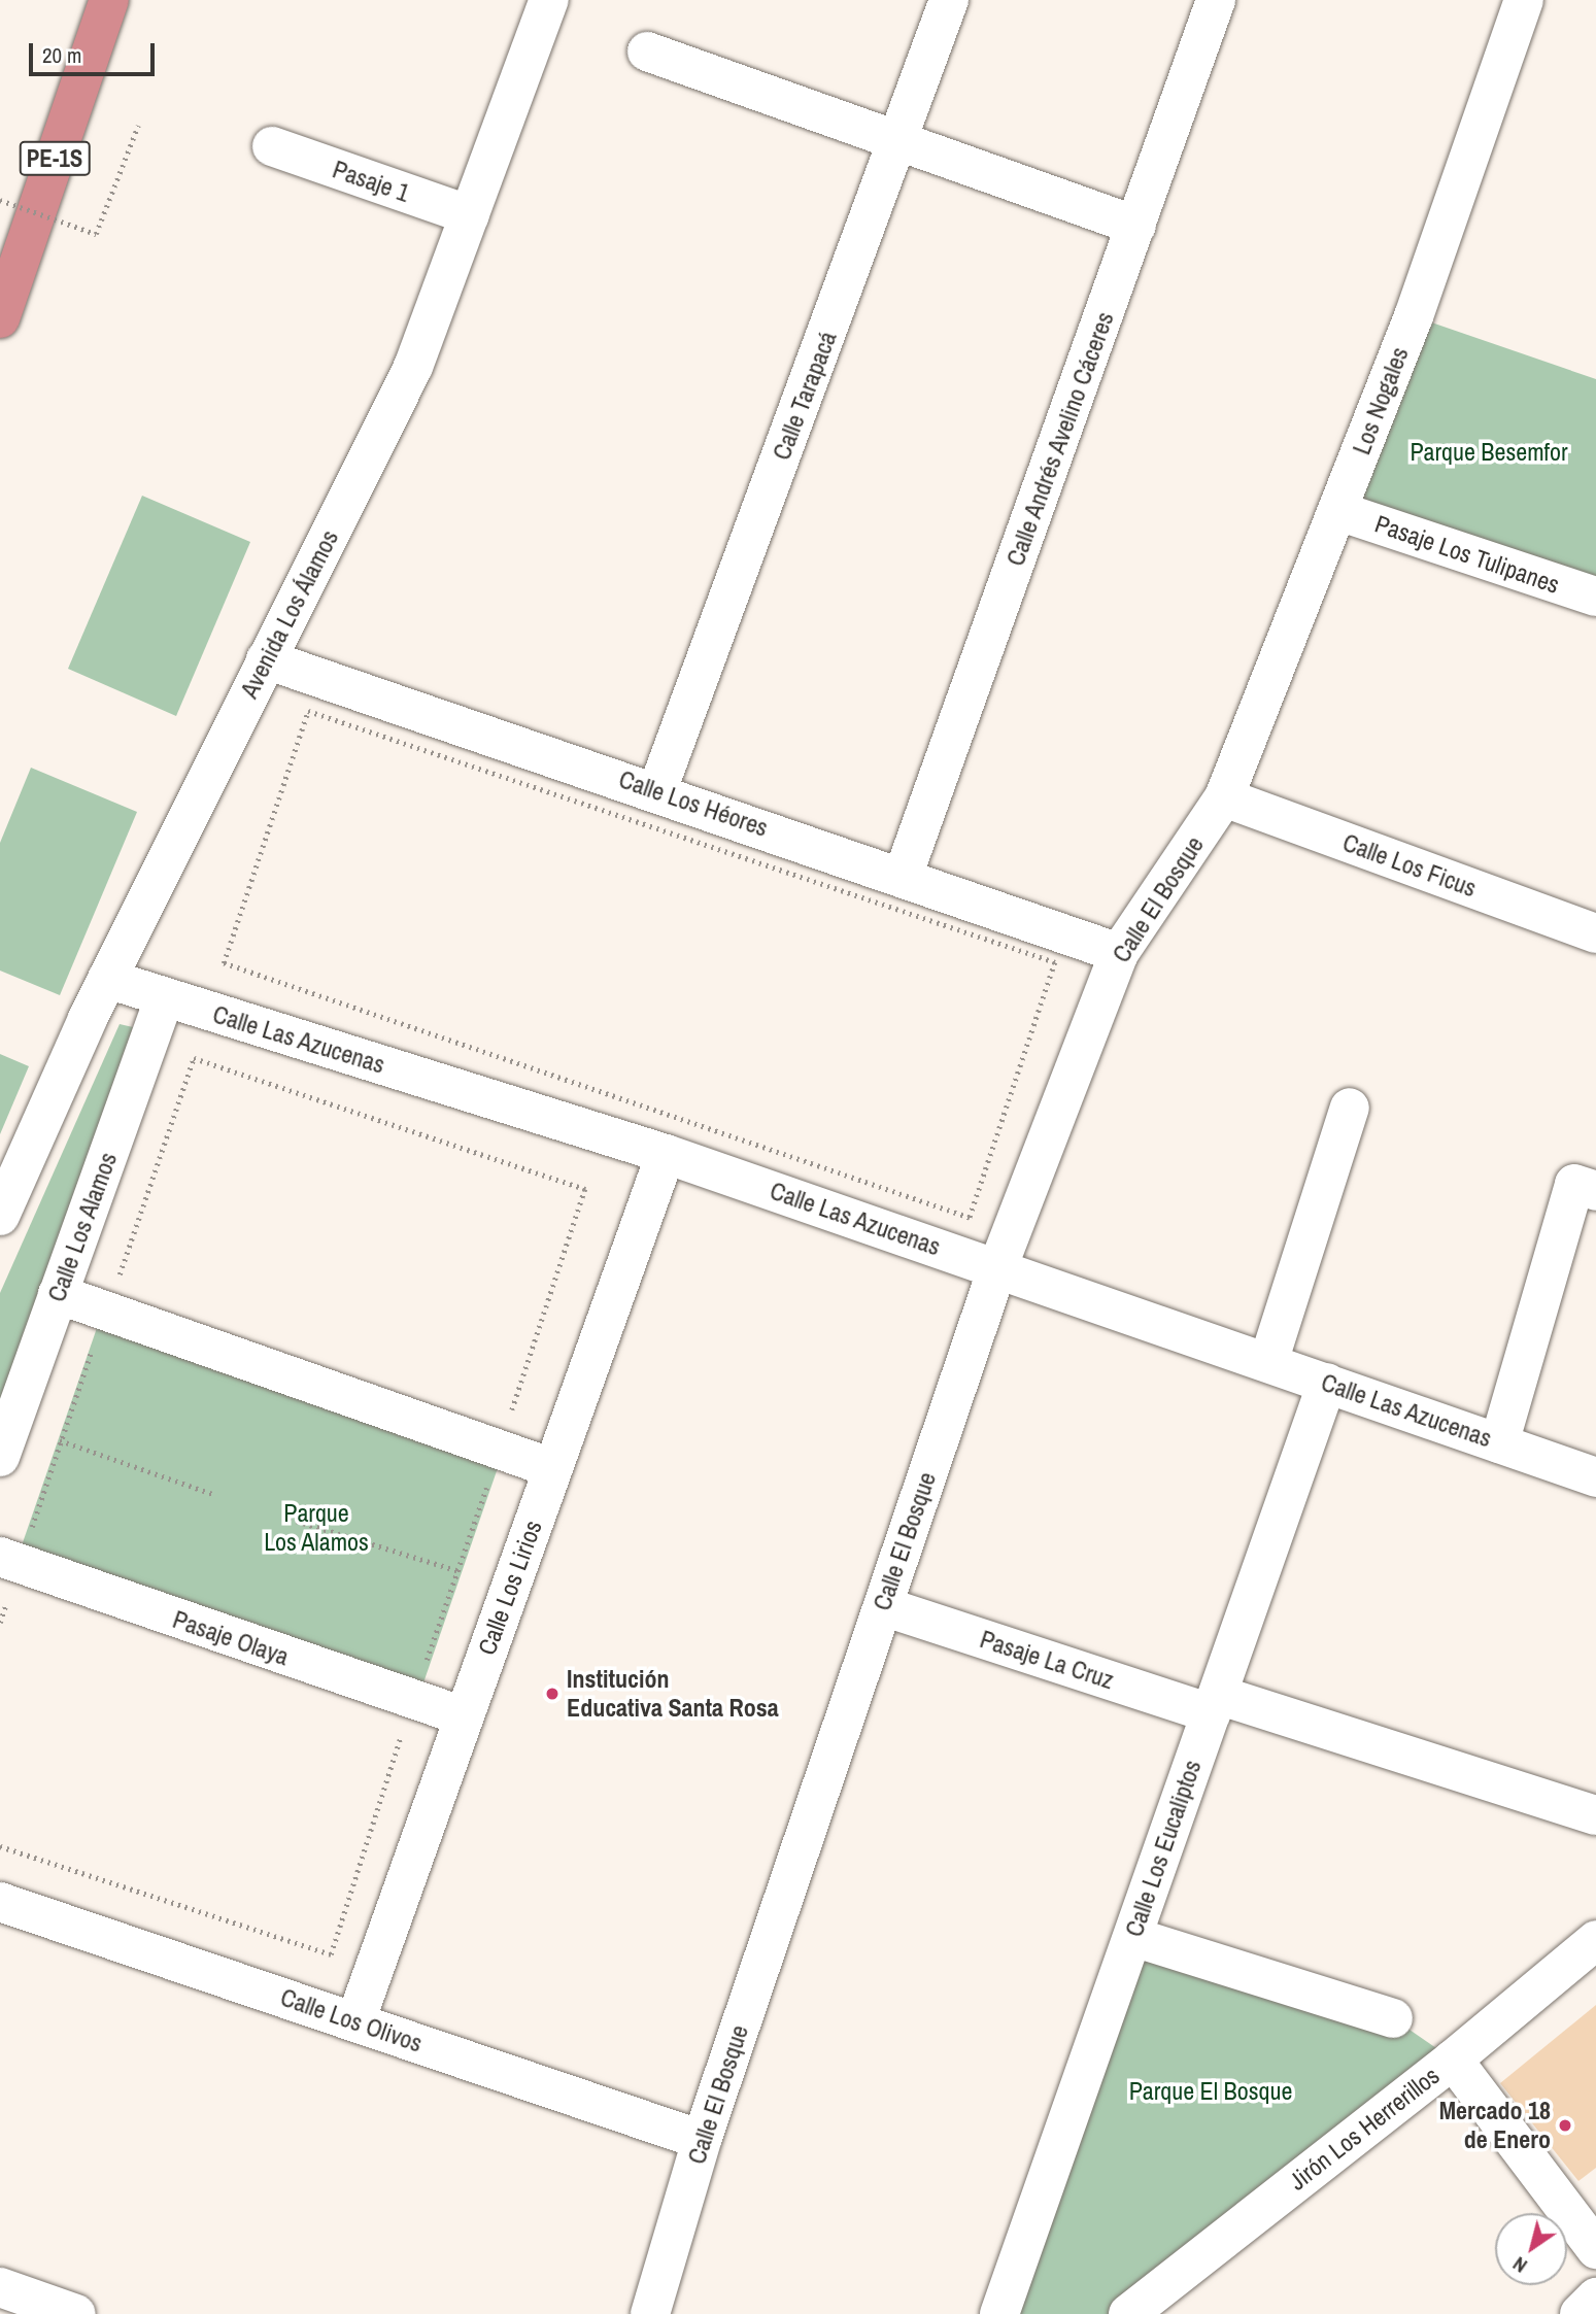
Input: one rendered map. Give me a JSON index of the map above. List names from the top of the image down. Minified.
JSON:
{"streets":{"highway":["PE-1S"],"street":["Pasaje 1","Calle Tarapacá","Los Nogales","Calle Andrés Avelino Cáceres","Pasaje Los Tulipanes","Avenida Los Álamos","Calle Los Héores","Calle Los Ficus","Calle El Bosque","Calle Las Azucenas","Calle Los Alamos","Calle Los Lirios","Pasaje Olaya","Pasaje La Cruz","Calle Los Eucaliptos","Calle Los Olivos","Jirón Los Herrerillos"]},"crossings":[["Pasaje 1","Avenida Los Álamos"],["Calle Tarapacá","Calle Los Héores"],["Los Nogales","Pasaje Los Tulipanes"],["Los Nogales","Calle Los Ficus"],["Los Nogales","Calle El Bosque"],["Calle Andrés Avelino Cáceres","Calle Los Héores"],["Avenida Los Álamos","Calle Los Héores"],["Avenida Los Álamos","Calle Las Azucenas"],["Calle Los Héores","Calle El Bosque"],["Calle Los Ficus","Calle El Bosque"],["Calle El Bosque","Calle Las Azucenas"],["Calle El Bosque","Pasaje La Cruz"],["Calle El Bosque","Calle Los Olivos"],["Calle Las Azucenas","Calle Los Alamos"],["Calle Las Azucenas","Calle Los Lirios"],["Calle Las Azucenas","Calle Los Eucaliptos"],["Calle Los Lirios","Pasaje Olaya"],["Calle Los Lirios","Calle Los Olivos"],["Pasaje La Cruz","Calle Los Eucaliptos"]],"parks":["Parque Besemfor","Parque Los Alamos","Parque El Bosque"],"places":["Institución Educativa Santa Rosa","Mercado 18 de Enero"],"scale_bar":"20 m","north":"bottom left"}
